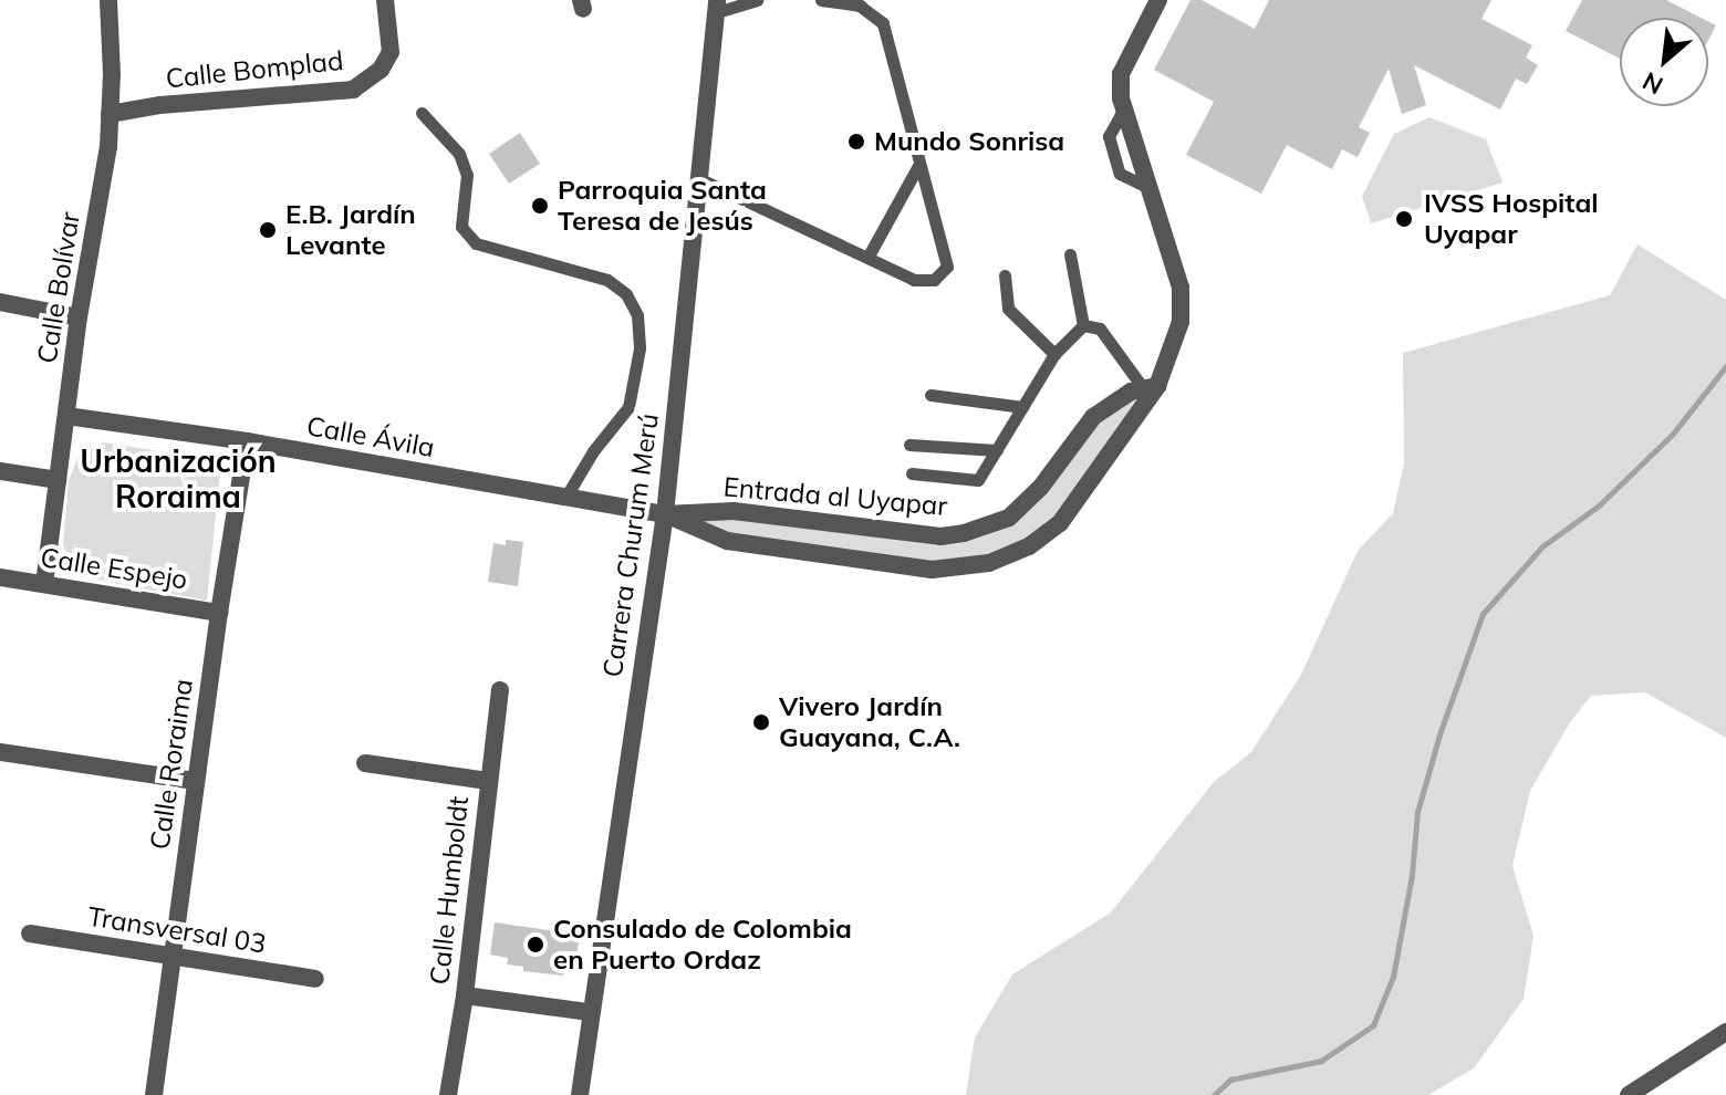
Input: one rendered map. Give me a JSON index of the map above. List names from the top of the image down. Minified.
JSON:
{"streets":{"street":["Calle Bomplad","Calle Bolívar","Calle Ávila","Entrada al Uyapar","Carrera Churum Merú","Calle Espejo","Calle Roraima","Calle Humboldt","Transversal 03"]},"crossings":[["Calle Bomplad","Calle Bolívar"],["Calle Bolívar","Calle Ávila"],["Calle Bolívar","Calle Espejo"],["Calle Ávila","Entrada al Uyapar"],["Calle Ávila","Carrera Churum Merú"],["Calle Ávila","Calle Roraima"],["Entrada al Uyapar","Carrera Churum Merú"],["Calle Espejo","Calle Roraima"],["Calle Roraima","Transversal 03"]],"districts":["Urbanización Roraima"],"places":["Mundo Sonrisa","Parroquia Santa Teresa de Jesús","IVSS Hospital Uyapar","E.B. Jardín Levante","Vivero Jardín Guayana, C.A.","Consulado de Colombia en Puerto Ordaz"],"north":"bottom left"}
